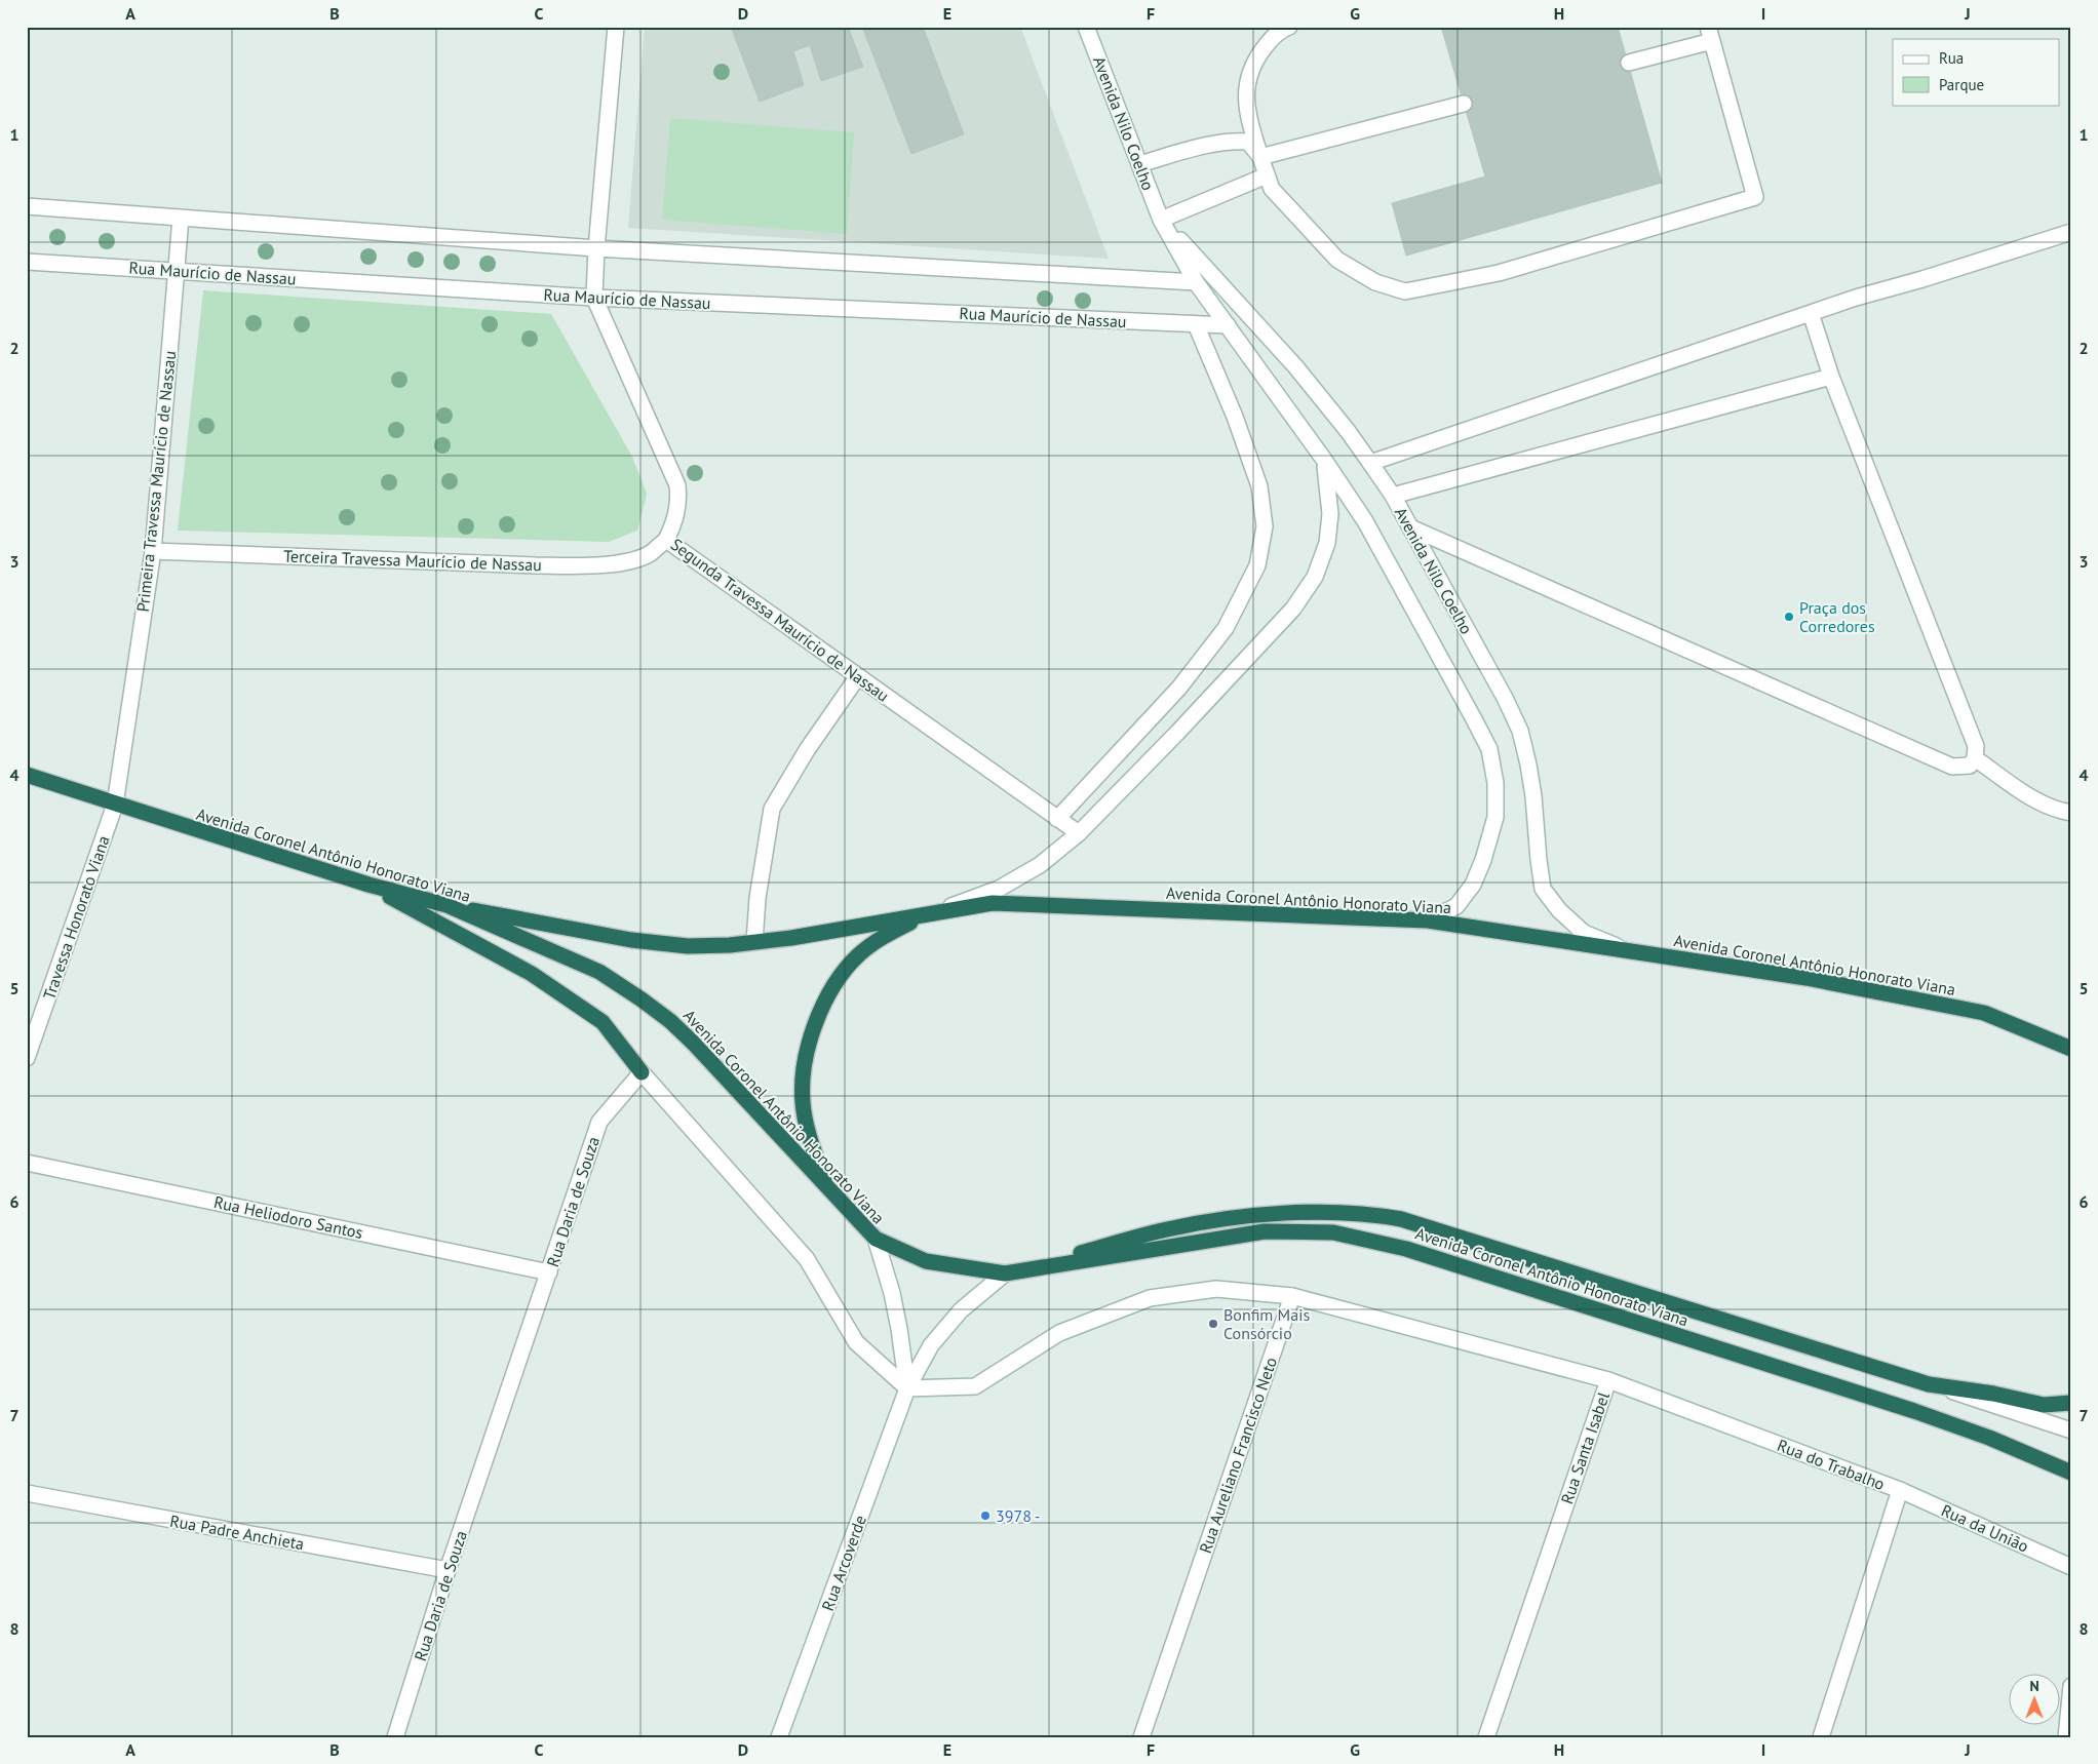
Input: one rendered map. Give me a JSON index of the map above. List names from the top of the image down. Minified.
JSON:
{"streets":{"highway":["Avenida Coronel Antônio Honorato Viana"],"street":["Avenida Nilo Coelho","Rua Maurício de Nassau","Primeira Travessa Maurício de Nassau","Terceira Travessa Maurício de Nassau","Segunda Travessa Maurício de Nassau","Travessa Honorato Viana","Rua Daria de Souza","Rua Heliodoro Santos","Rua Santa Isabel","Rua Aureliano Francisco Neto","Rua do Trabalho","Rua da União","Rua Padre Anchieta","Rua Arcoverde"]},"crossings":[["Avenida Nilo Coelho","Rua Maurício de Nassau"],["Avenida Nilo Coelho","Segunda Travessa Maurício de Nassau"],["Avenida Nilo Coelho","Avenida Coronel Antônio Honorato Viana"],["Rua Maurício de Nassau","Primeira Travessa Maurício de Nassau"],["Rua Maurício de Nassau","Segunda Travessa Maurício de Nassau"],["Primeira Travessa Maurício de Nassau","Terceira Travessa Maurício de Nassau"],["Primeira Travessa Maurício de Nassau","Avenida Coronel Antônio Honorato Viana"],["Primeira Travessa Maurício de Nassau","Travessa Honorato Viana"],["Terceira Travessa Maurício de Nassau","Segunda Travessa Maurício de Nassau"],["Avenida Coronel Antônio Honorato Viana","Travessa Honorato Viana"],["Avenida Coronel Antônio Honorato Viana","Rua Arcoverde"],["Rua Daria de Souza","Rua Heliodoro Santos"],["Rua Daria de Souza","Rua Padre Anchieta"],["Rua Santa Isabel","Rua Aureliano Francisco Neto"],["Rua Santa Isabel","Rua do Trabalho"],["Rua do Trabalho","Rua da União"]],"places":["Praça dos Corredores","Bonfim Mais Consórcio","3978 -"],"legend":["Rua","Parque"],"north":"top","grid":{"columns":["A","B","C","D","E","F","G","H","I","J"],"rows":["1","2","3","4","5","6","7","8"]}}
